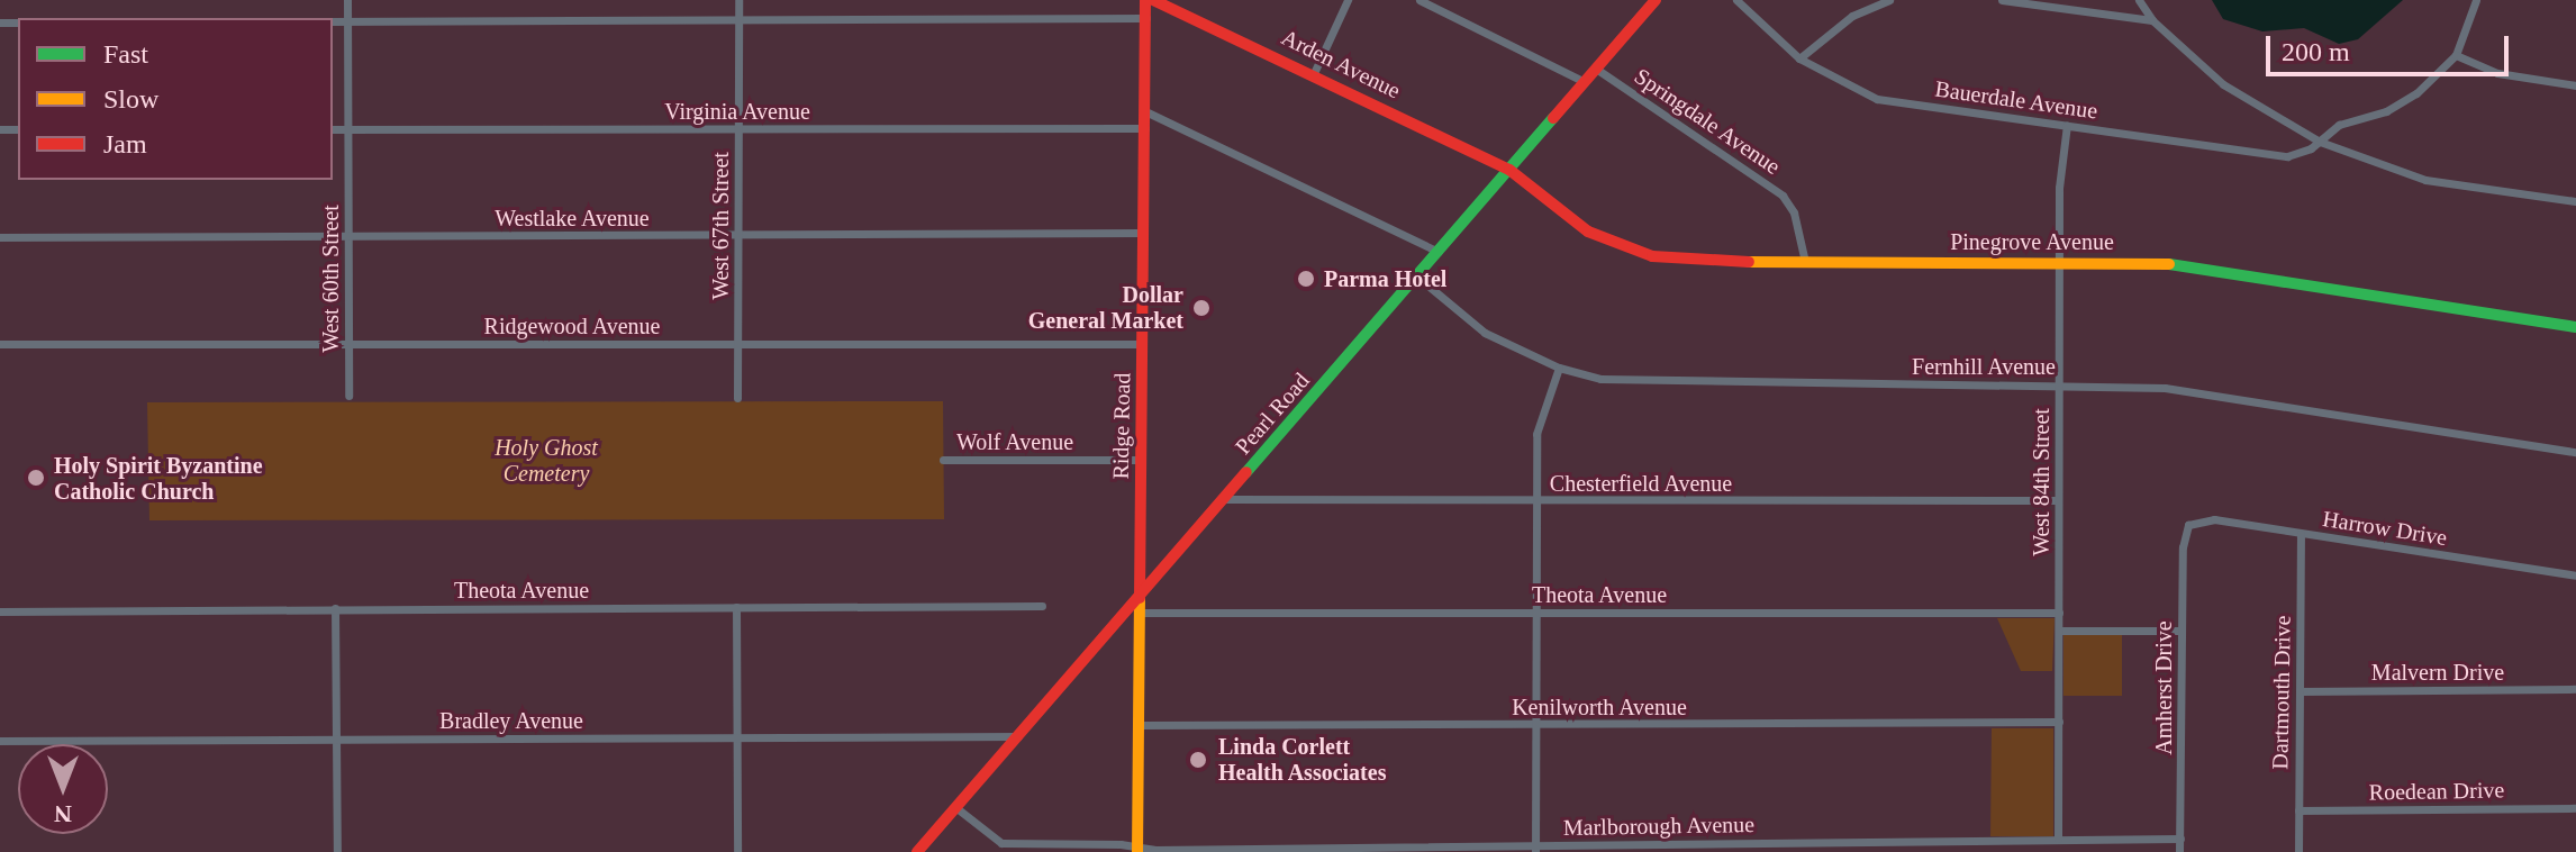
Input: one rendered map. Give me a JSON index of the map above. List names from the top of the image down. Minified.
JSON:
{"streets":{"main road":["Arden Avenue","Pinegrove Avenue","Pearl Road","Ridge Road"],"street":["Bauerdale Avenue","Virginia Avenue","Springdale Avenue","Westlake Avenue","West 67th Street","West 60th Street","Ridgewood Avenue","Fernhill Avenue","Wolf Avenue","West 84th Street","Chesterfield Avenue","Harrow Drive","Theota Avenue","Malvern Drive","Amherst Drive","Dartmouth Drive","Kenilworth Avenue","Bradley Avenue","Roedean Drive","Marlborough Avenue"]},"crossings":[["Arden Avenue","Pinegrove Avenue"],["Arden Avenue","Pearl Road"],["Bauerdale Avenue","West 84th Street"],["Virginia Avenue","West 67th Street"],["Virginia Avenue","West 60th Street"],["Virginia Avenue","Ridge Road"],["Springdale Avenue","Pinegrove Avenue"],["Springdale Avenue","Pearl Road"],["Westlake Avenue","West 67th Street"],["Westlake Avenue","West 60th Street"],["Westlake Avenue","Ridge Road"],["West 67th Street","Ridgewood Avenue"],["Pinegrove Avenue","Pearl Road"],["Pinegrove Avenue","West 84th Street"],["West 60th Street","Ridgewood Avenue"],["Ridgewood Avenue","Ridge Road"],["Fernhill Avenue","Pearl Road"],["Fernhill Avenue","West 84th Street"],["Pearl Road","Ridge Road"],["Pearl Road","Chesterfield Avenue"],["Pearl Road","Bradley Avenue"],["Pearl Road","Marlborough Avenue"],["Ridge Road","Wolf Avenue"],["Ridge Road","Theota Avenue"],["Ridge Road","Kenilworth Avenue"],["Ridge Road","Marlborough Avenue"],["West 84th Street","Chesterfield Avenue"],["West 84th Street","Theota Avenue"],["West 84th Street","Kenilworth Avenue"],["West 84th Street","Marlborough Avenue"],["Harrow Drive","Amherst Drive"],["Harrow Drive","Dartmouth Drive"],["Malvern Drive","Dartmouth Drive"],["Amherst Drive","Marlborough Avenue"],["Dartmouth Drive","Roedean Drive"]],"parks":["Holy Ghost Cemetery"],"places":["Parma Hotel","Dollar General Market","Holy Spirit Byzantine Catholic Church","Linda Corlett Health Associates"],"legend":["Fast","Slow","Jam"],"scale_bar":"200 m","north":"bottom"}
